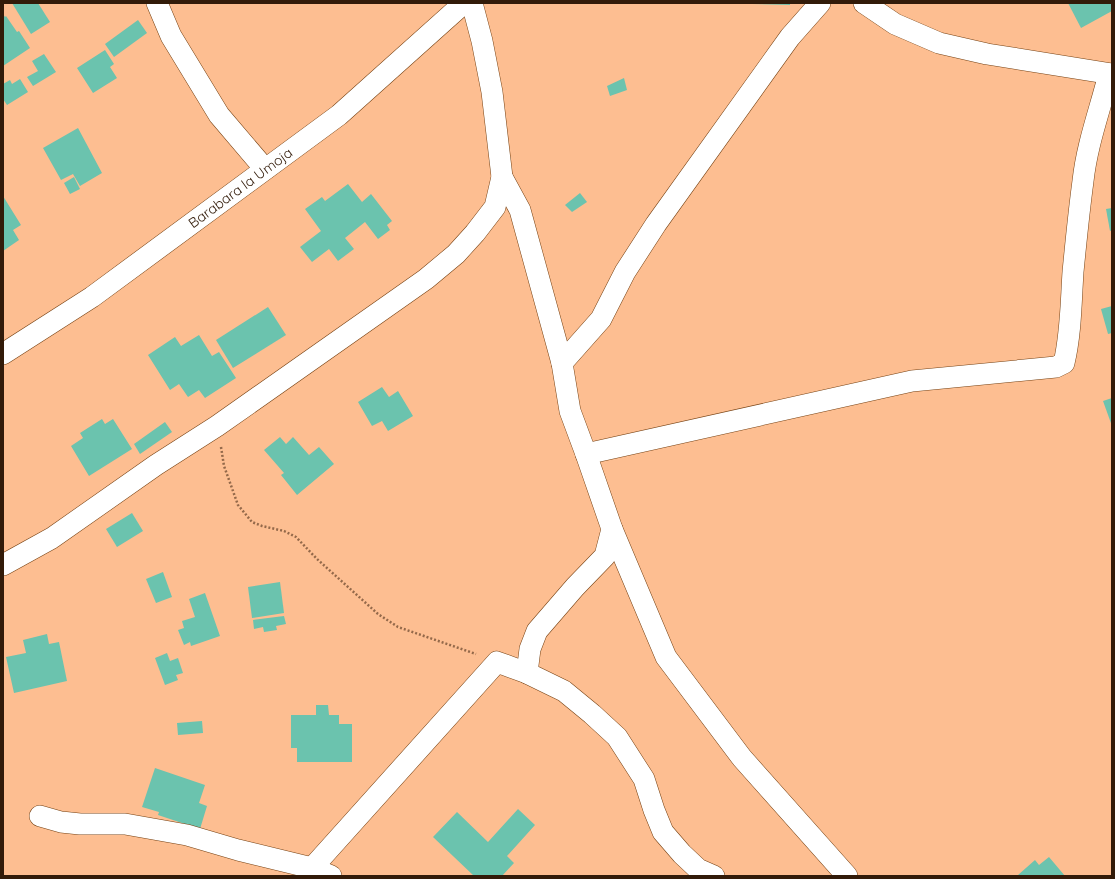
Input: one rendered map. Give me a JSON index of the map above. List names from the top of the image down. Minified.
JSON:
{"streets":{"street":["Barabara la Umoja"]}}
